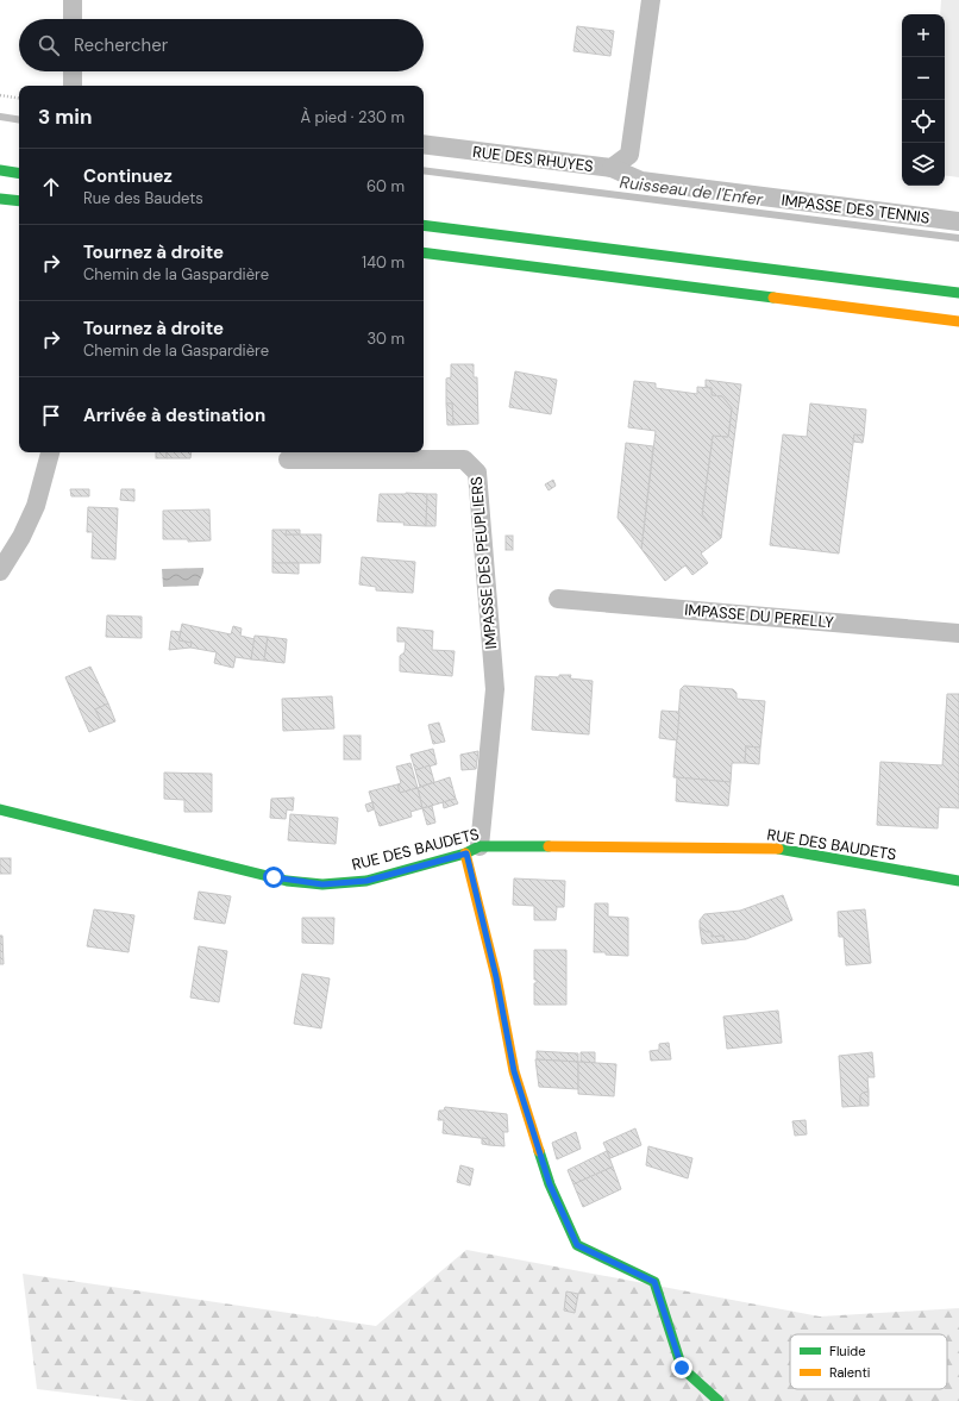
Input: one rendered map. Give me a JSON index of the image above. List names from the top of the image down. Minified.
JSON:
{"streets":{"street":["RUE DES RHUYES","IMPASSE DES TENNIS","IMPASSE DES PEUPLIERS","IMPASSE DU PERELLY","RUE DES BAUDETS"]},"crossings":[["RUE DES RHUYES","IMPASSE DES TENNIS"],["IMPASSE DES PEUPLIERS","RUE DES BAUDETS"]],"water":["Ruisseau de l'Enfer"],"legend":["Fluide","Ralenti"],"page":{"map_buttons":["+","−"],"search":"Rechercher","heading":["3 min","À pied · 230 m"],"list":[["Continuez","Rue des Baudets","60 m"],["Tournez à droite","Chemin de la Gaspardière","140 m"],["Tournez à droite","Chemin de la Gaspardière","30 m"],"Arrivée à destination"]}}
